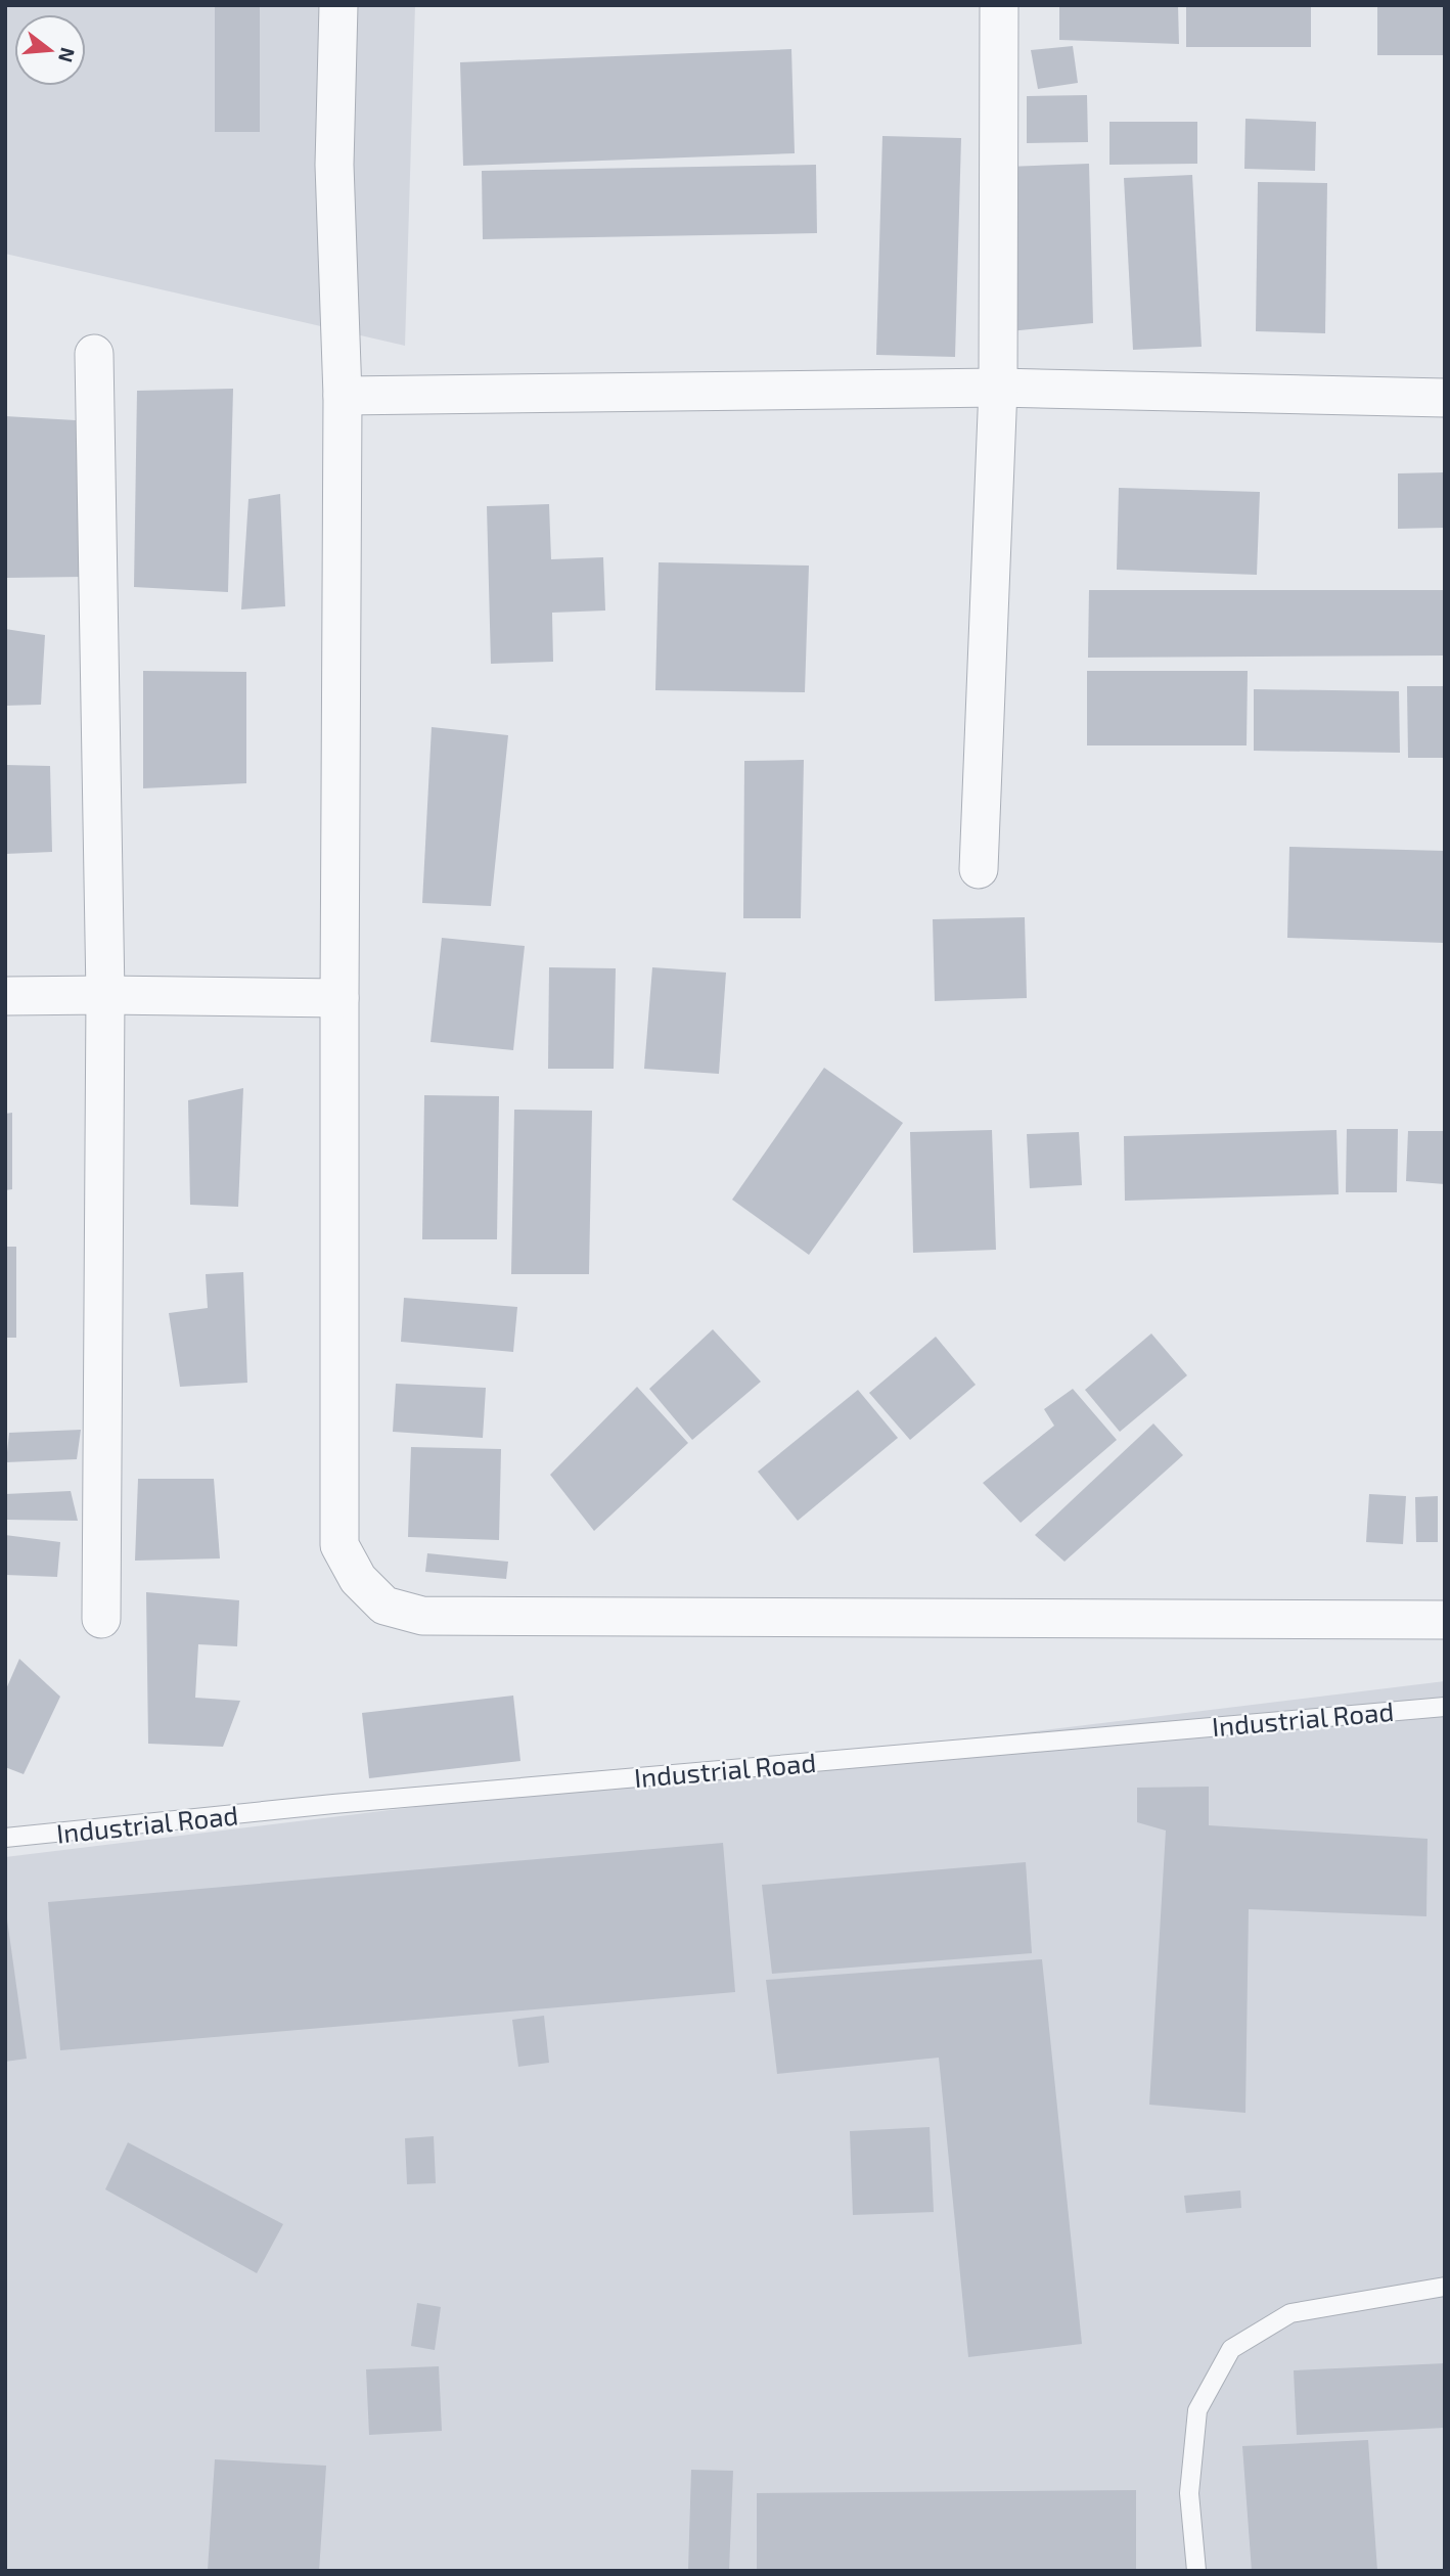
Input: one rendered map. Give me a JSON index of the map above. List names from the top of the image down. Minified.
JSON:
{"streets":{"lane":["Industrial Road"]},"north":"right"}
